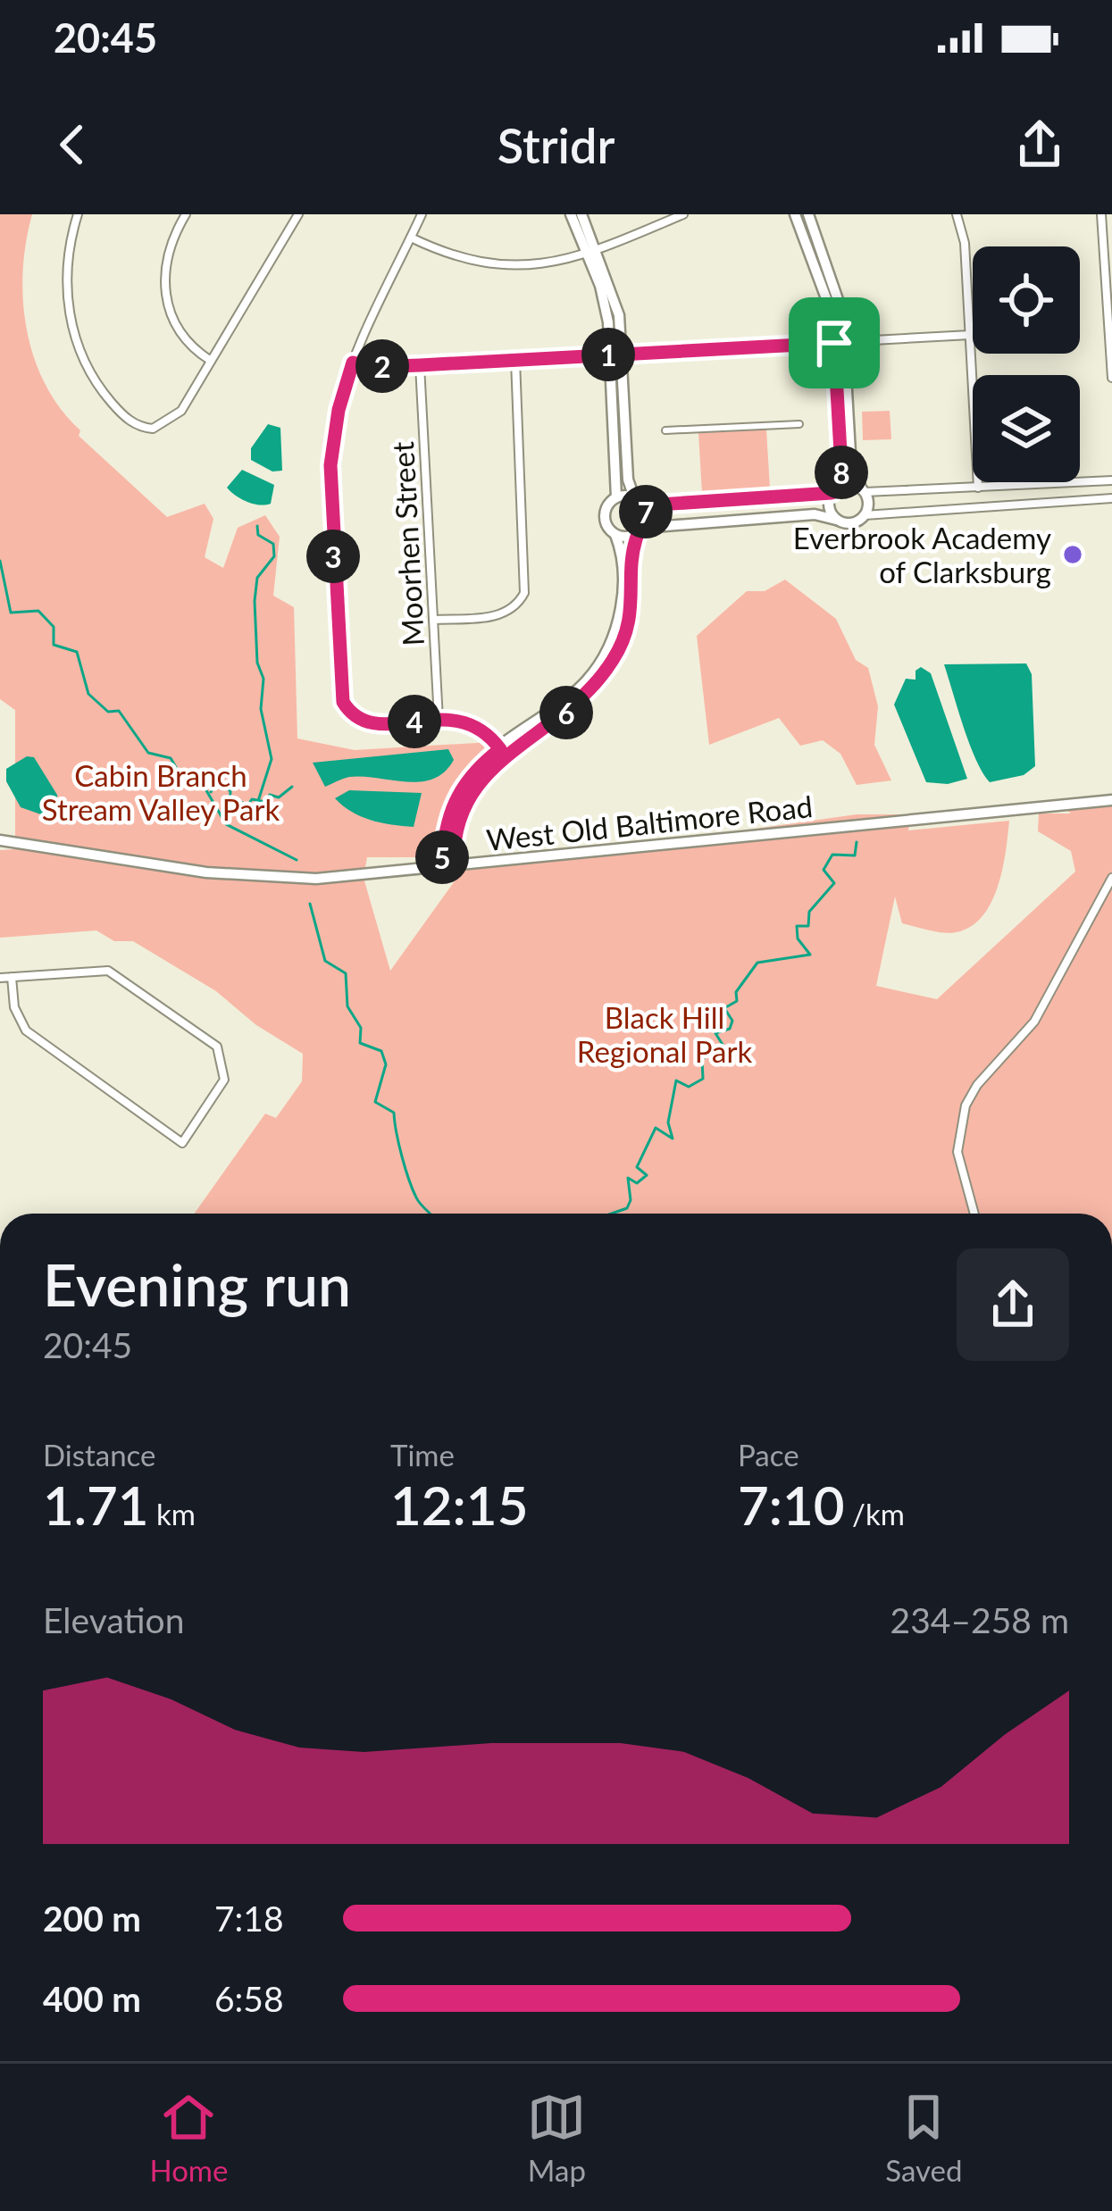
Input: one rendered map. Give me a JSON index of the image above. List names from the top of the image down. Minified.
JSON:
{"streets":{"street":["Moorhen Street","West Old Baltimore Road"]},"parks":["Cabin Branch Stream Valley Park","Black Hill Regional Park"],"places":["Everbrook Academy of Clarksburg"],"page":{"status":"20:45","header":"Stridr","pins":["1","2","8","7","3","6","4","5"],"heading":["Evening run","20:45"],"stats":[["Distance","1.71 km"],["Time","12:15"],["Pace","7:10 /km"]],"chart":["Elevation","234–258 m"],"list":[{"name":"200 m","note":"7:18"},{"name":"400 m","note":"6:58"}],"tabs":["Home","Map","Saved"]}}
